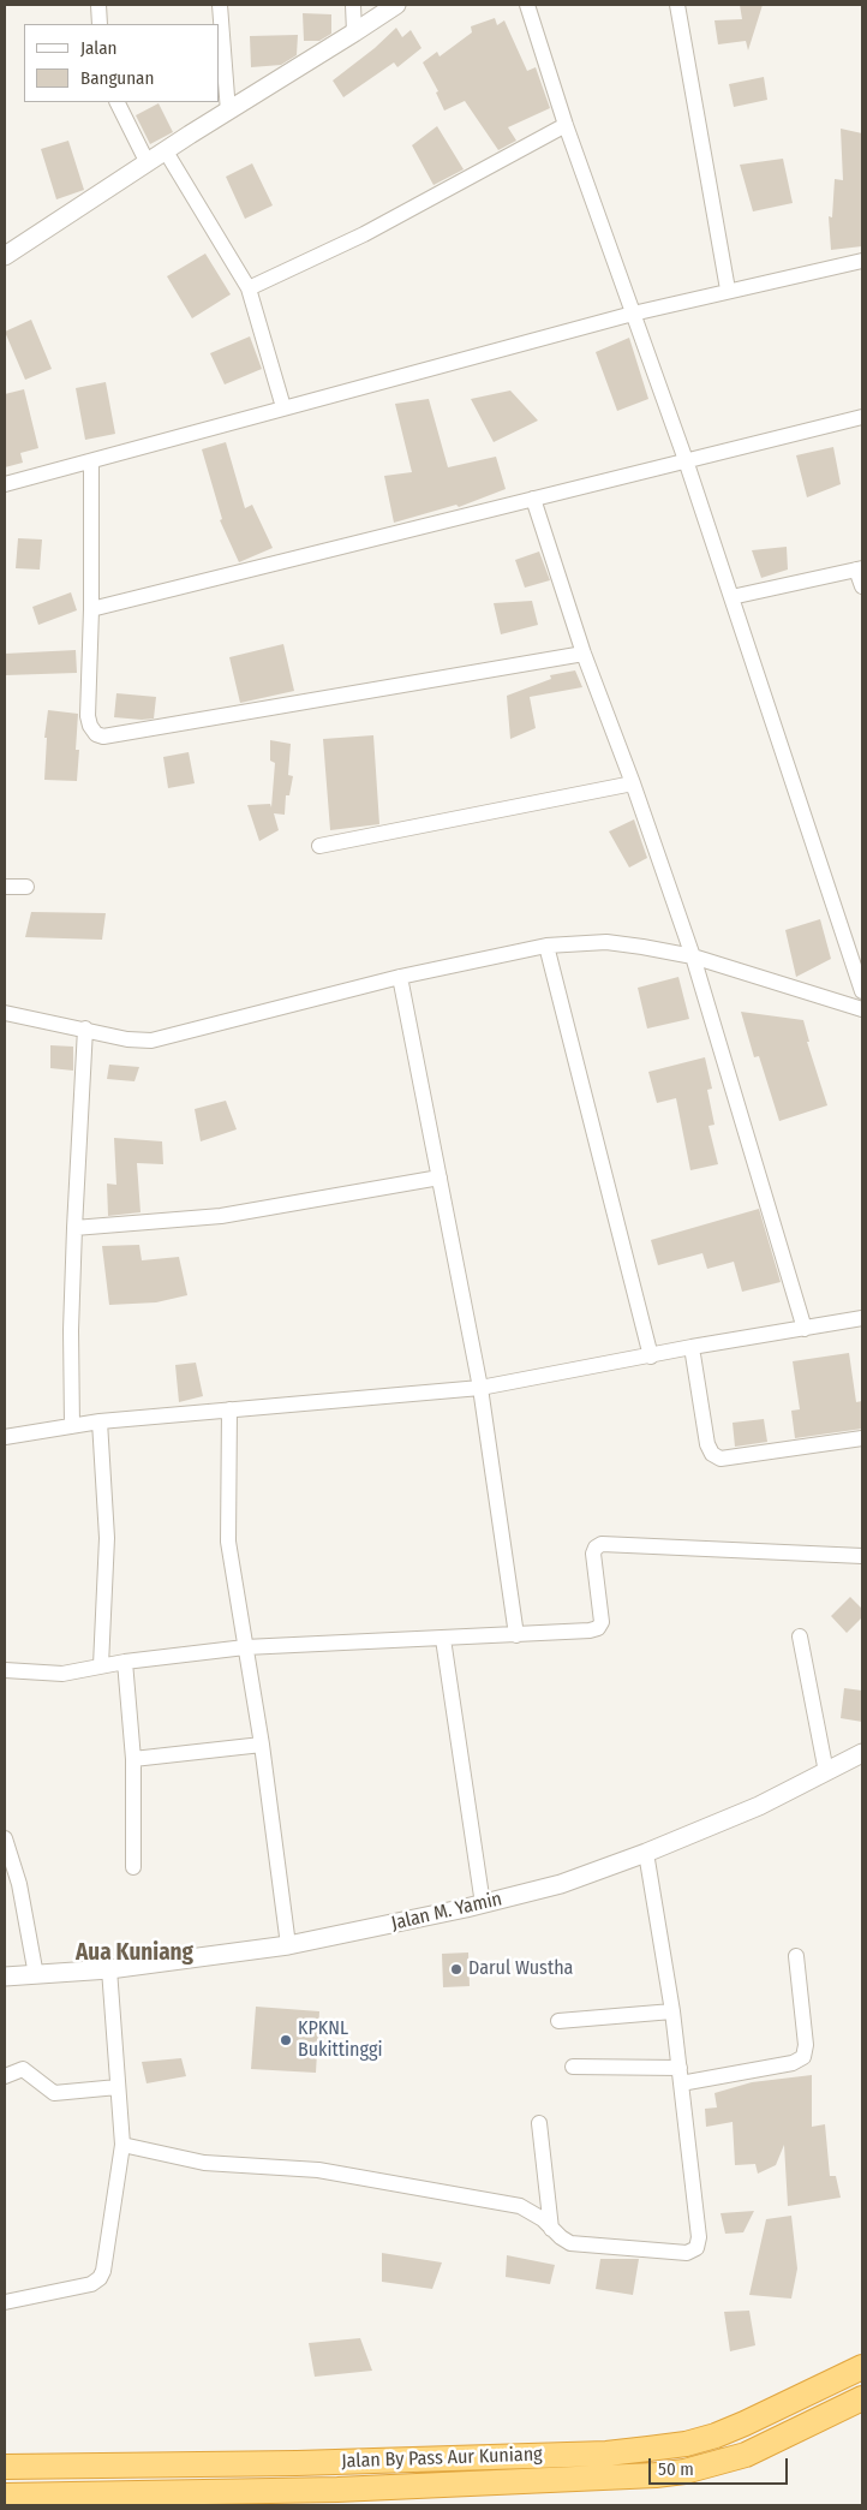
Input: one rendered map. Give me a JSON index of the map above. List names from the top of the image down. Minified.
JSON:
{"streets":{"highway":["Jalan By Pass Aur Kuniang"],"street":["Jalan M. Yamin"]},"districts":["Aua Kuniang"],"places":["Darul Wustha","KPKNL Bukittinggi"],"legend":["Jalan","Bangunan"],"scale_bar":"50 m"}
